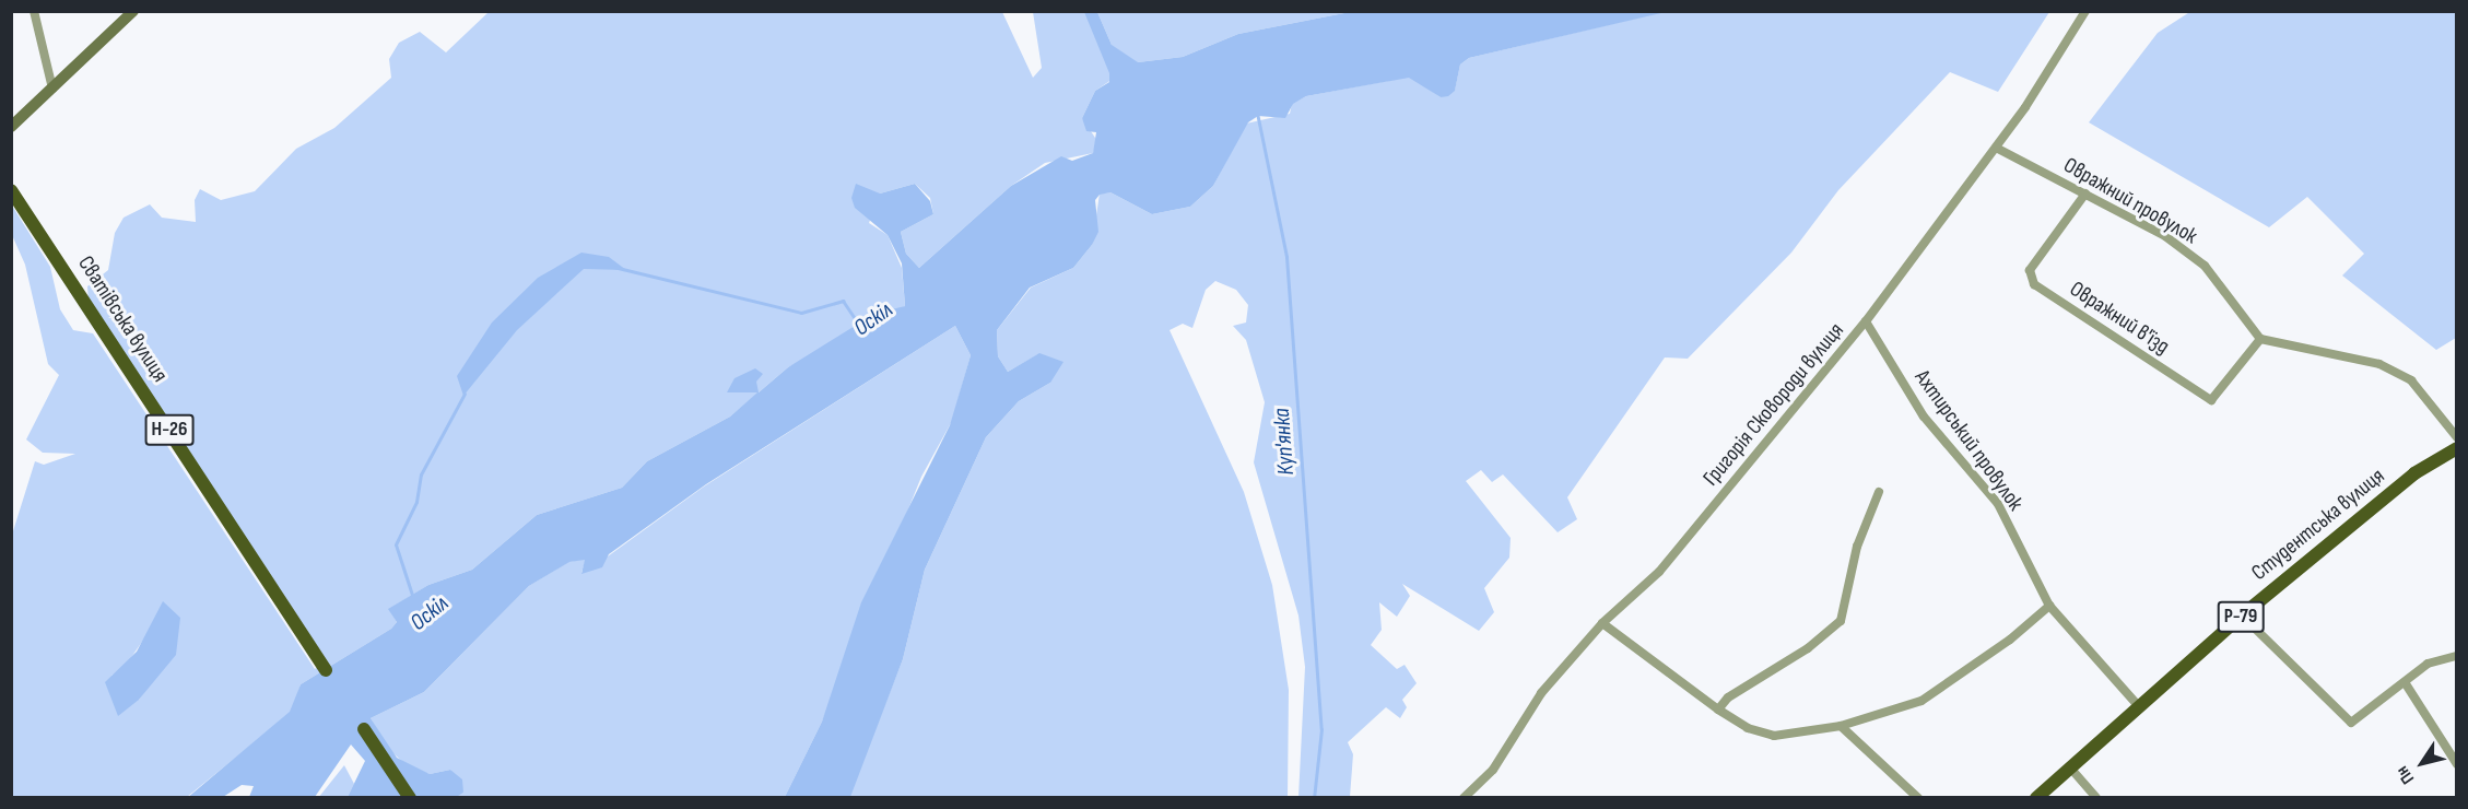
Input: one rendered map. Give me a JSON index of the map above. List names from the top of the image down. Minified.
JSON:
{"streets":{"main road":["Сватівська вулиця","Н-26","Студентська вулиця","Р-79"],"street":["Овражний провулок","Овражний в'їзд","Григорія Сковороди вулиця","Ахтирський провулок"]},"crossings":[["Овражний провулок","Овражний в'їзд"],["Овражний провулок","Григорія Сковороди вулиця"],["Григорія Сковороди вулиця","Ахтирський провулок"],["Ахтирський провулок","Студентська вулиця"]],"water":["Оскіл","Куп'янка"],"north":"bottom left"}
